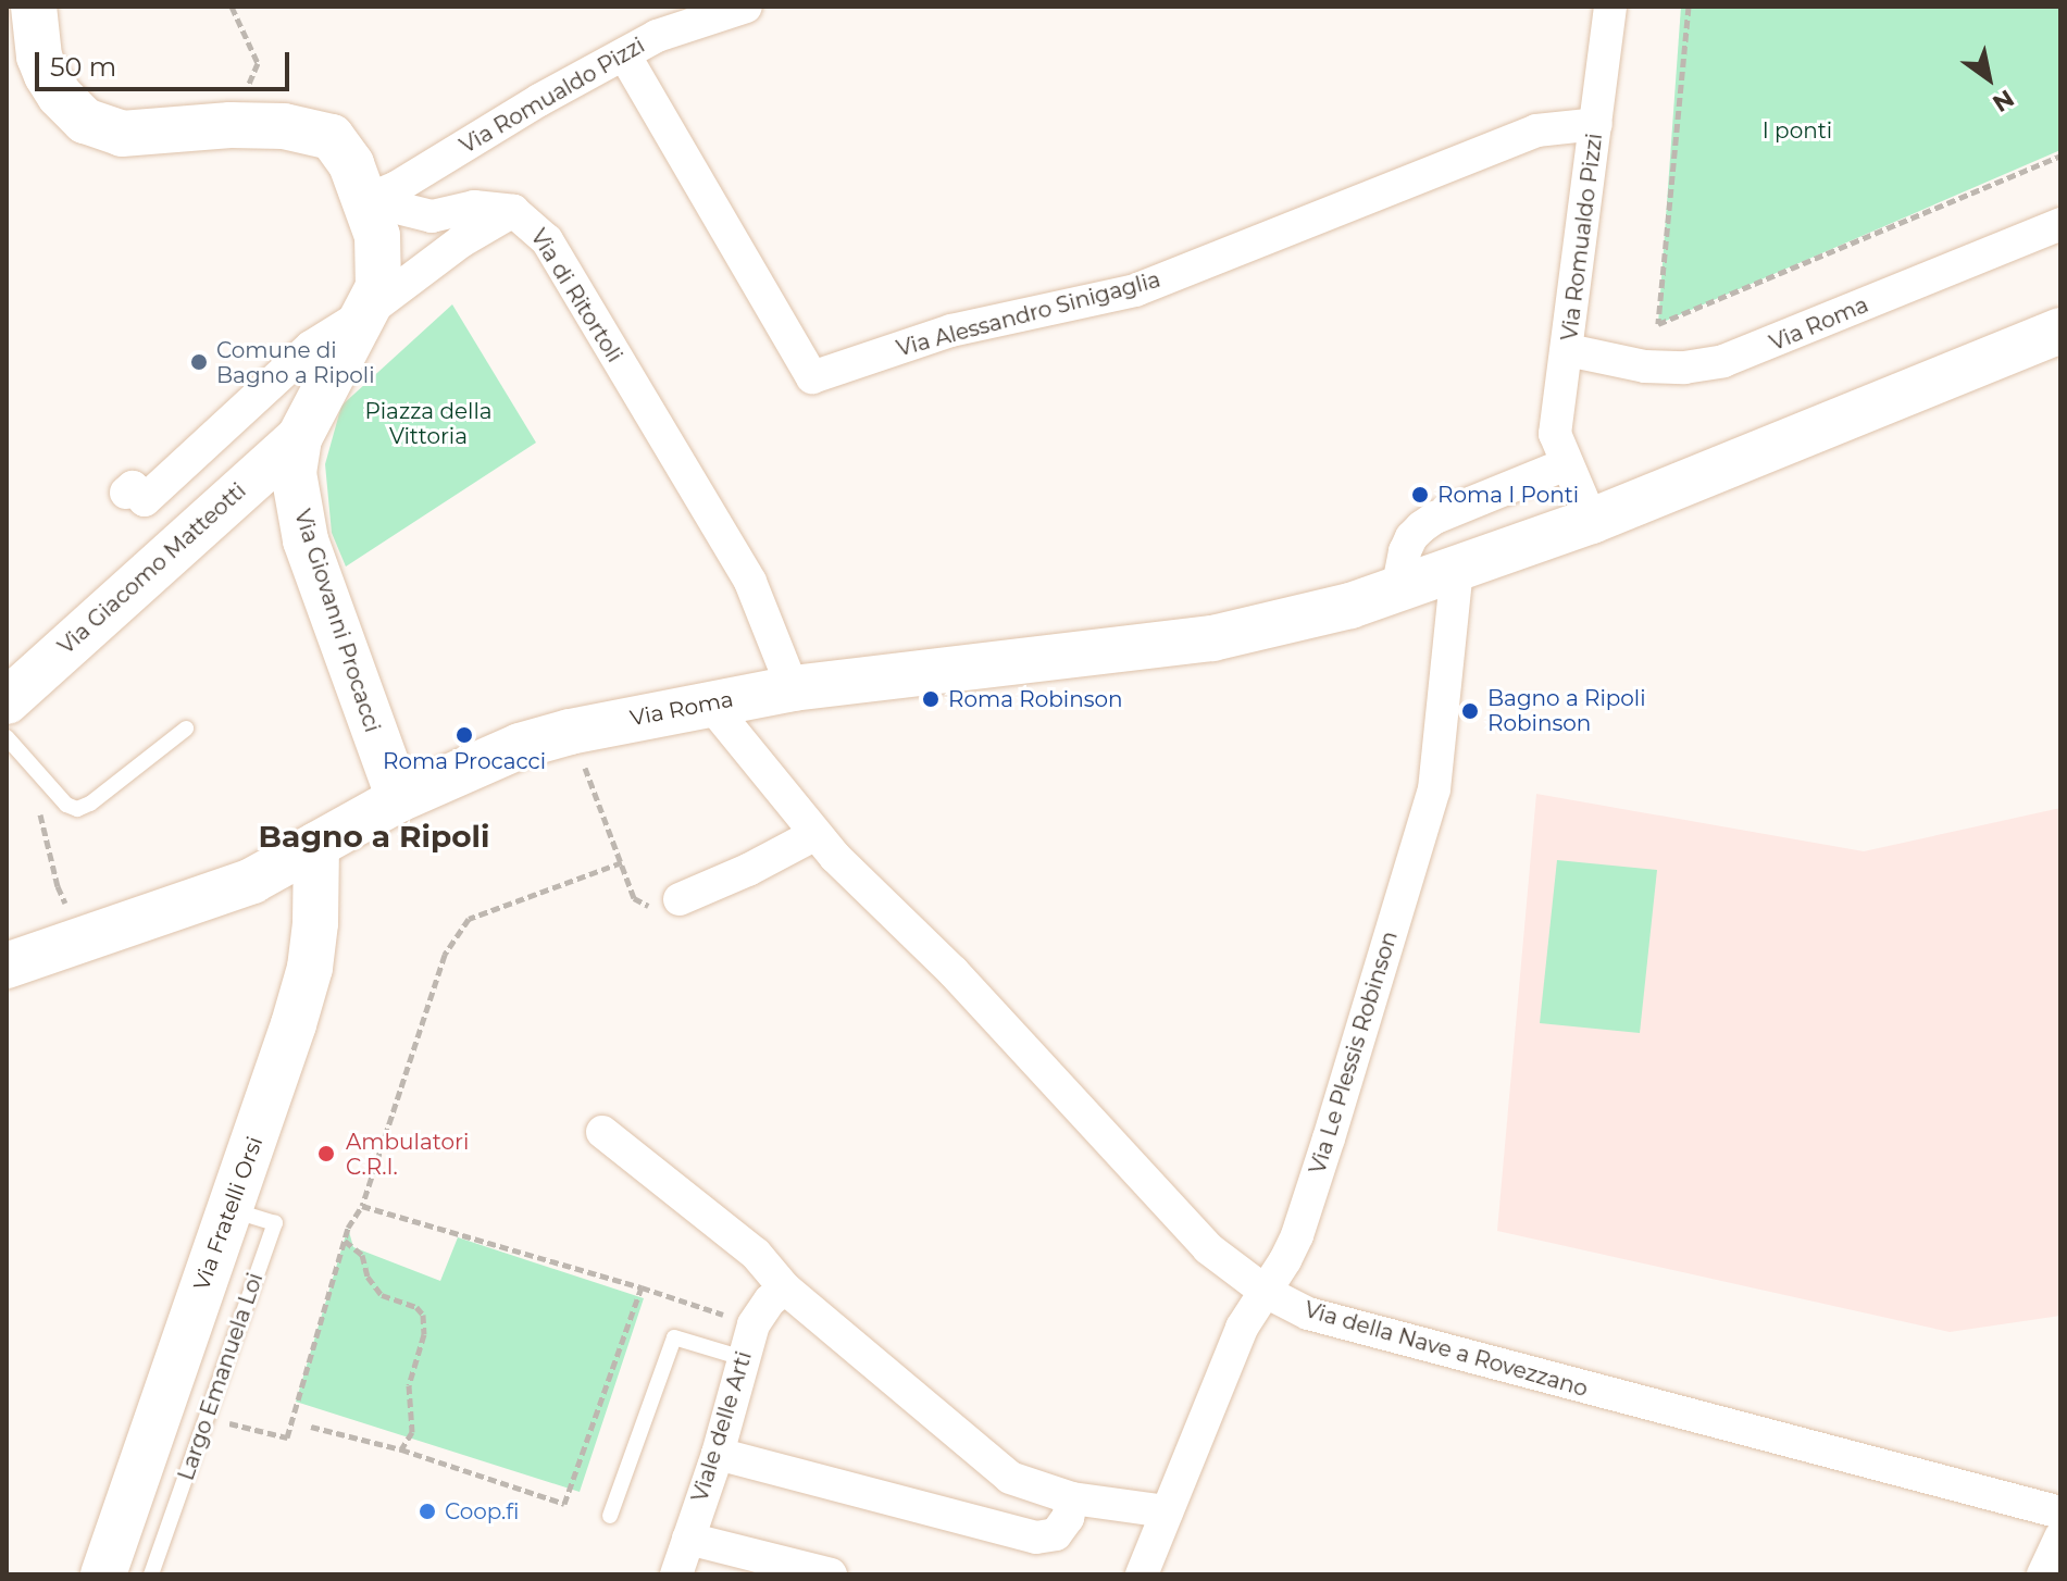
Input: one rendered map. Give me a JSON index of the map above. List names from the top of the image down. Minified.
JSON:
{"streets":{"street":["Via Romualdo Pizzi","Via di Ritortoli","Via Alessandro Sinigaglia","Via Roma","Via Giacomo Matteotti","Via Giovanni Procacci","Via Le Plessis Robinson","Via Fratelli Orsi","Via della Nave a Rovezzano","Viale delle Arti"],"lane":["Largo Emanuela Loi"]},"crossings":[["Via Romualdo Pizzi","Via di Ritortoli"],["Via Romualdo Pizzi","Via Alessandro Sinigaglia"],["Via Romualdo Pizzi","Via Roma"],["Via di Ritortoli","Via Roma"],["Via Roma","Via Giovanni Procacci"],["Via Roma","Via Le Plessis Robinson"],["Via Roma","Via Fratelli Orsi"],["Via Roma","Via della Nave a Rovezzano"],["Via Giacomo Matteotti","Via Giovanni Procacci"],["Via Le Plessis Robinson","Via della Nave a Rovezzano"],["Via Fratelli Orsi","Largo Emanuela Loi"]],"districts":["Bagno a Ripoli"],"parks":["I ponti","Piazza della Vittoria"],"places":["Comune di Bagno a Ripoli","Roma I Ponti","Roma Robinson","Bagno a Ripoli Robinson","Roma Procacci","Ambulatori C.R.I.","Coop.fi"],"scale_bar":"50 m","north":"bottom right"}
